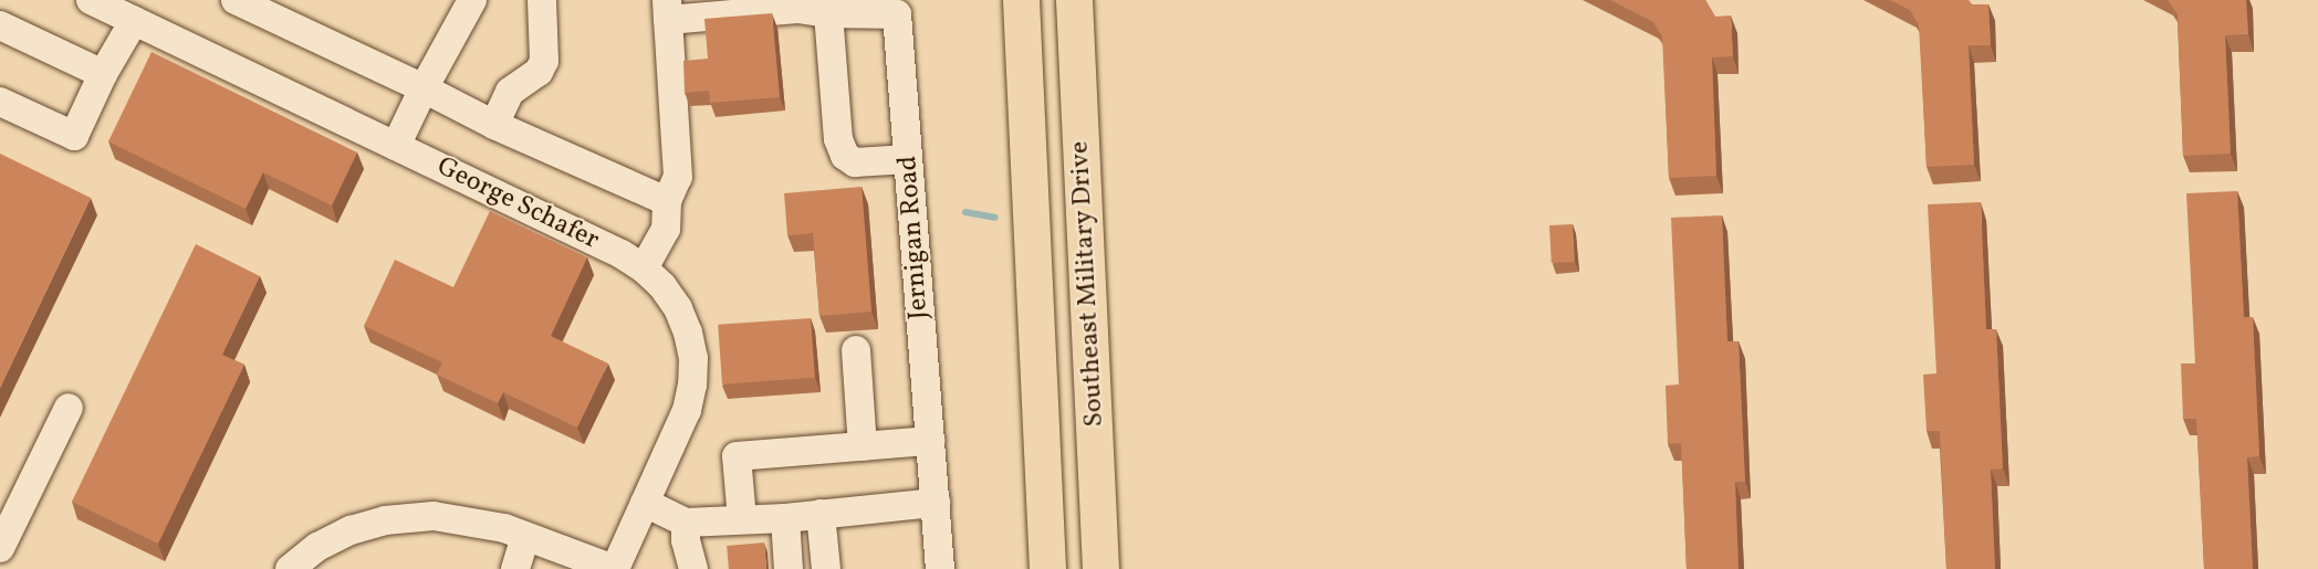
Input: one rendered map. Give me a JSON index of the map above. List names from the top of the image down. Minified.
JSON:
{"streets":{"main road":["Southeast Military Drive"],"street":["George Schafer","Jernigan Road"]}}
